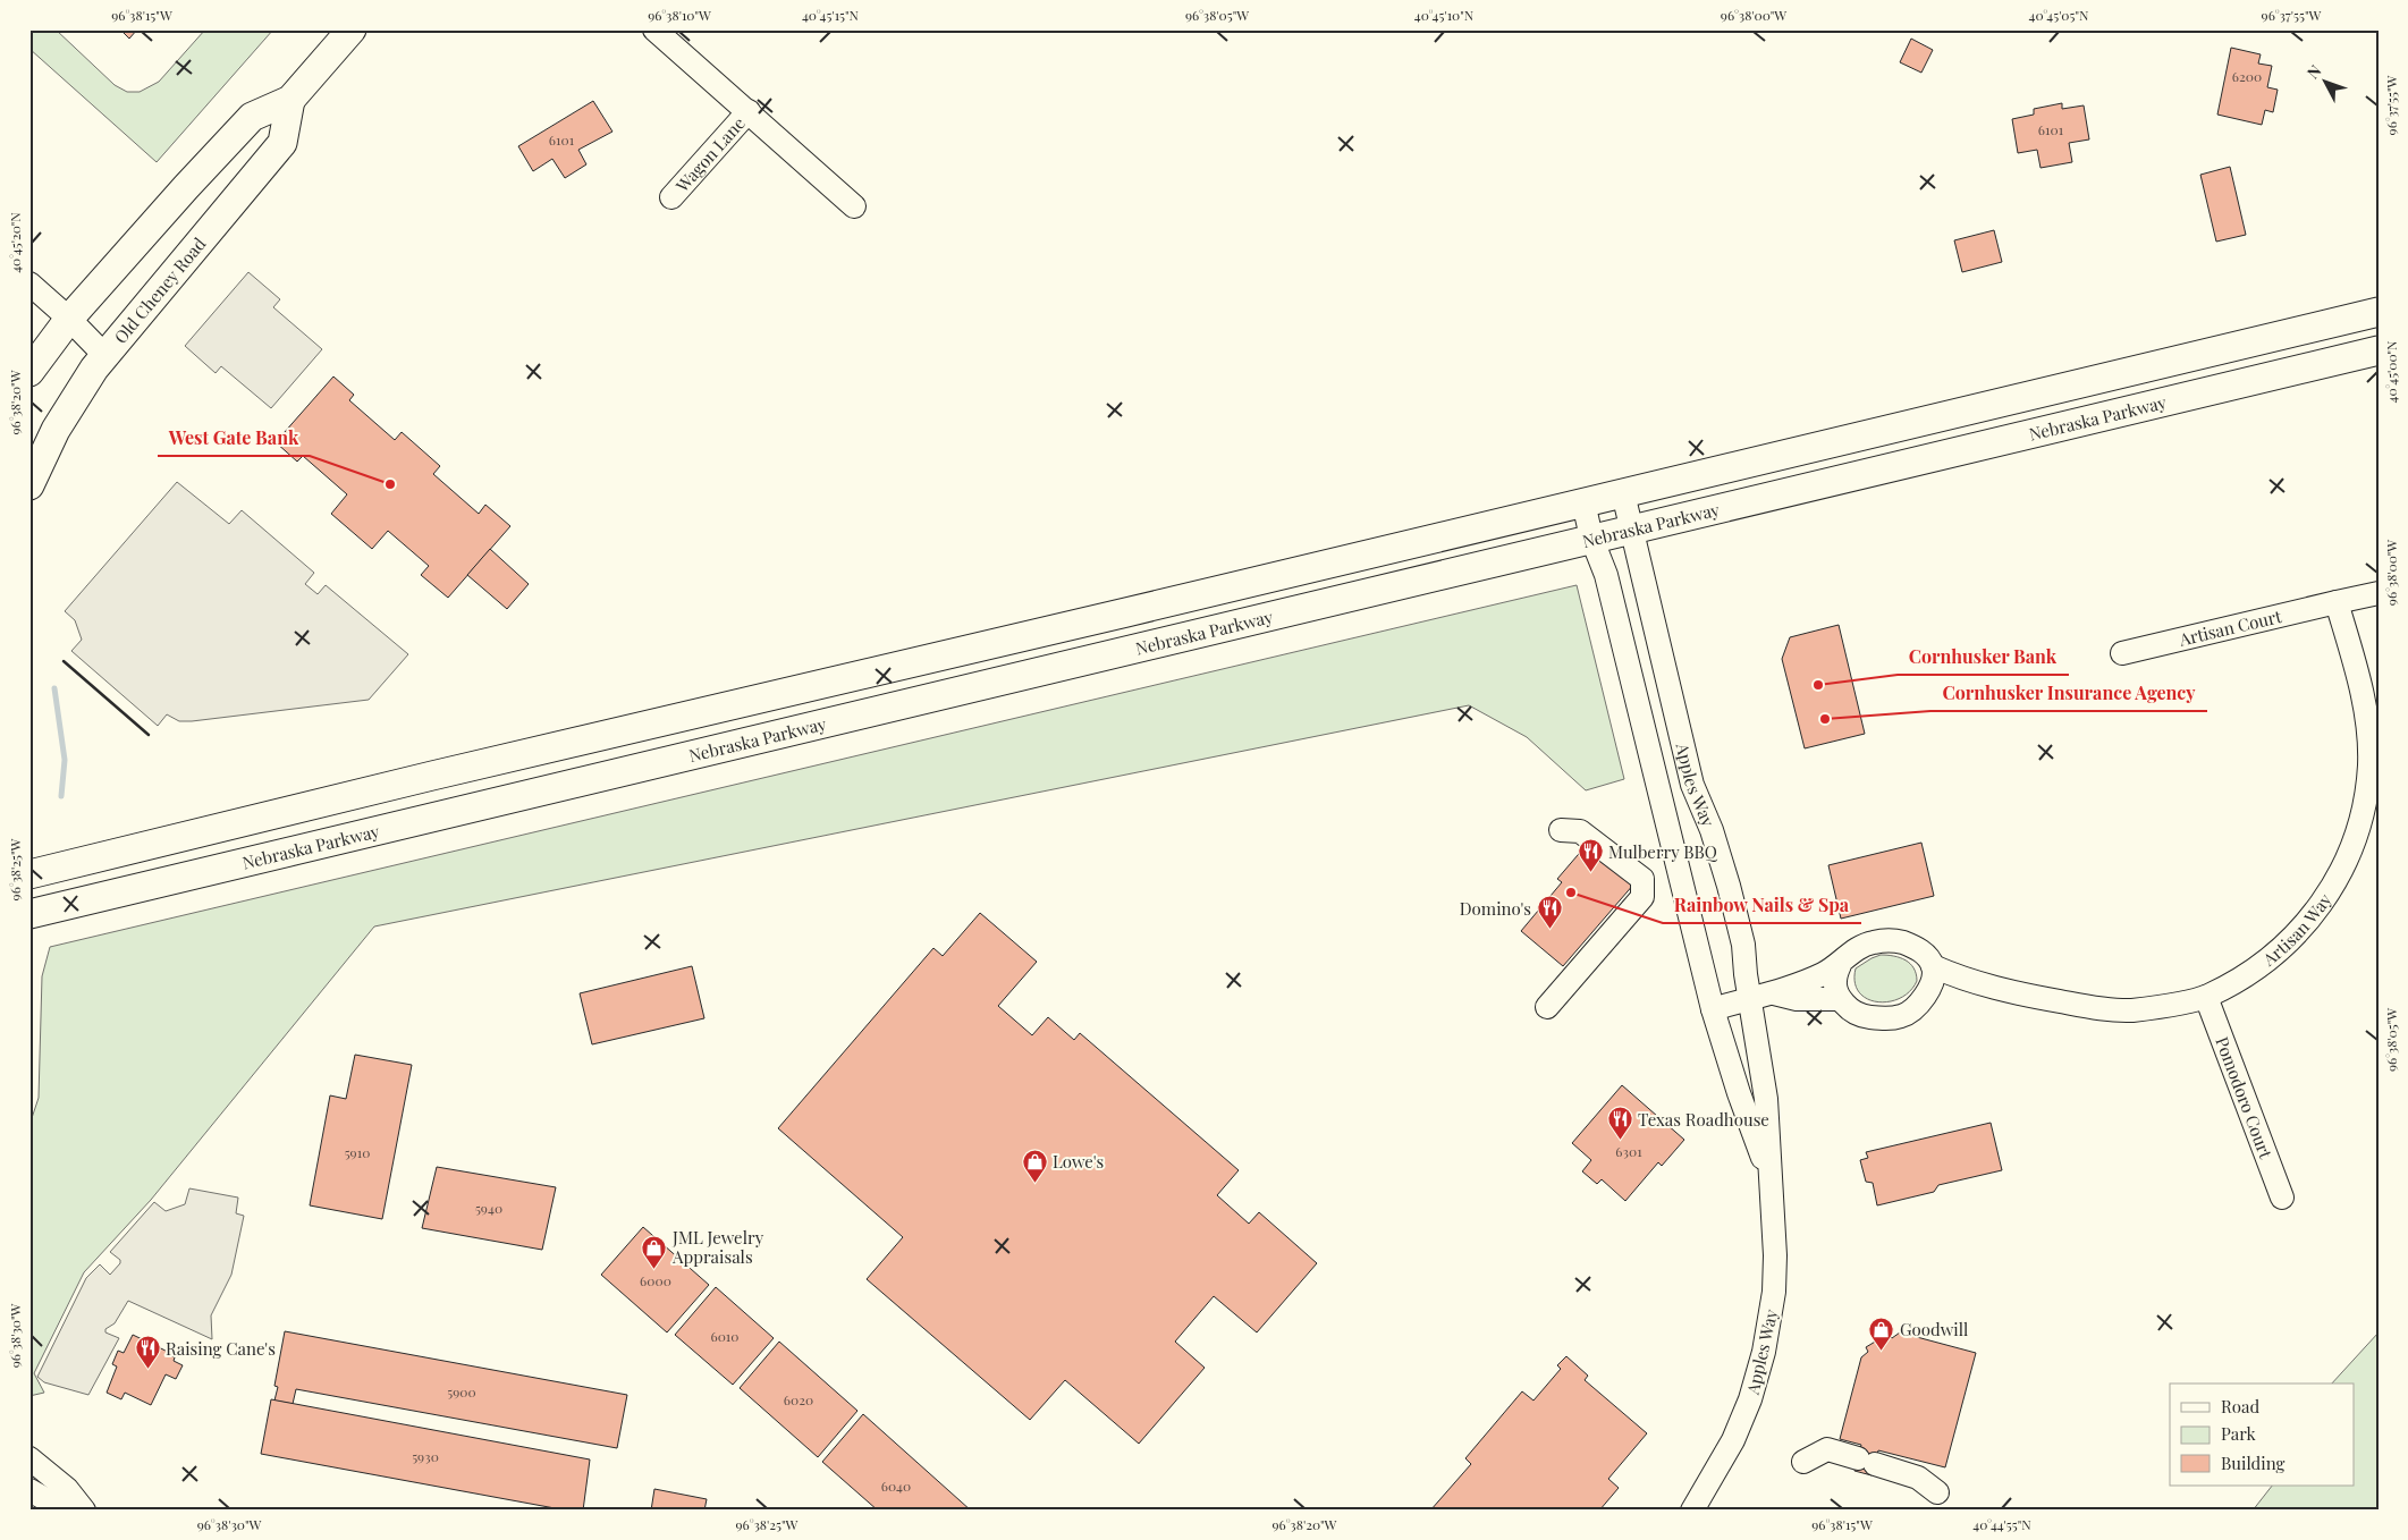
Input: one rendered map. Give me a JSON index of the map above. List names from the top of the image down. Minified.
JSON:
{"streets":{"main road":["Old Cheney Road","Nebraska Parkway"],"street":["Wagon Lane","Artisan Court","Apples Way","Artisan Way","Pomodoro Court"]},"crossings":[["Nebraska Parkway","Apples Way"],["Artisan Court","Artisan Way"],["Artisan Way","Pomodoro Court"]],"places":{"other":["West Gate Bank","Cornhusker Bank","Cornhusker Insurance Agency","Rainbow Nails & Spa"],"restaurant":["Mulberry BBQ","Domino's","Texas Roadhouse","Raising Cane's"],"shop":["Lowe's","JML Jewelry Appraisals","Goodwill"]},"house_numbers":["6200","6101","6101","6301","5910","5940","6000","6010","5900","6020","5930","6040"],"legend":["Road","Park","Building"],"north":"top left","coordinates":["96°38'15\"W","96°38'10\"W","40°45'15\"N","96°38'05\"W","40°45'10\"N","96°38'00\"W","40°45'05\"N","96°37'55\"W","40°45'20\"N","40°45'00\"N","96°38'20\"W","96°38'25\"W","96°38'30\"W","40°44'55\"N"]}
